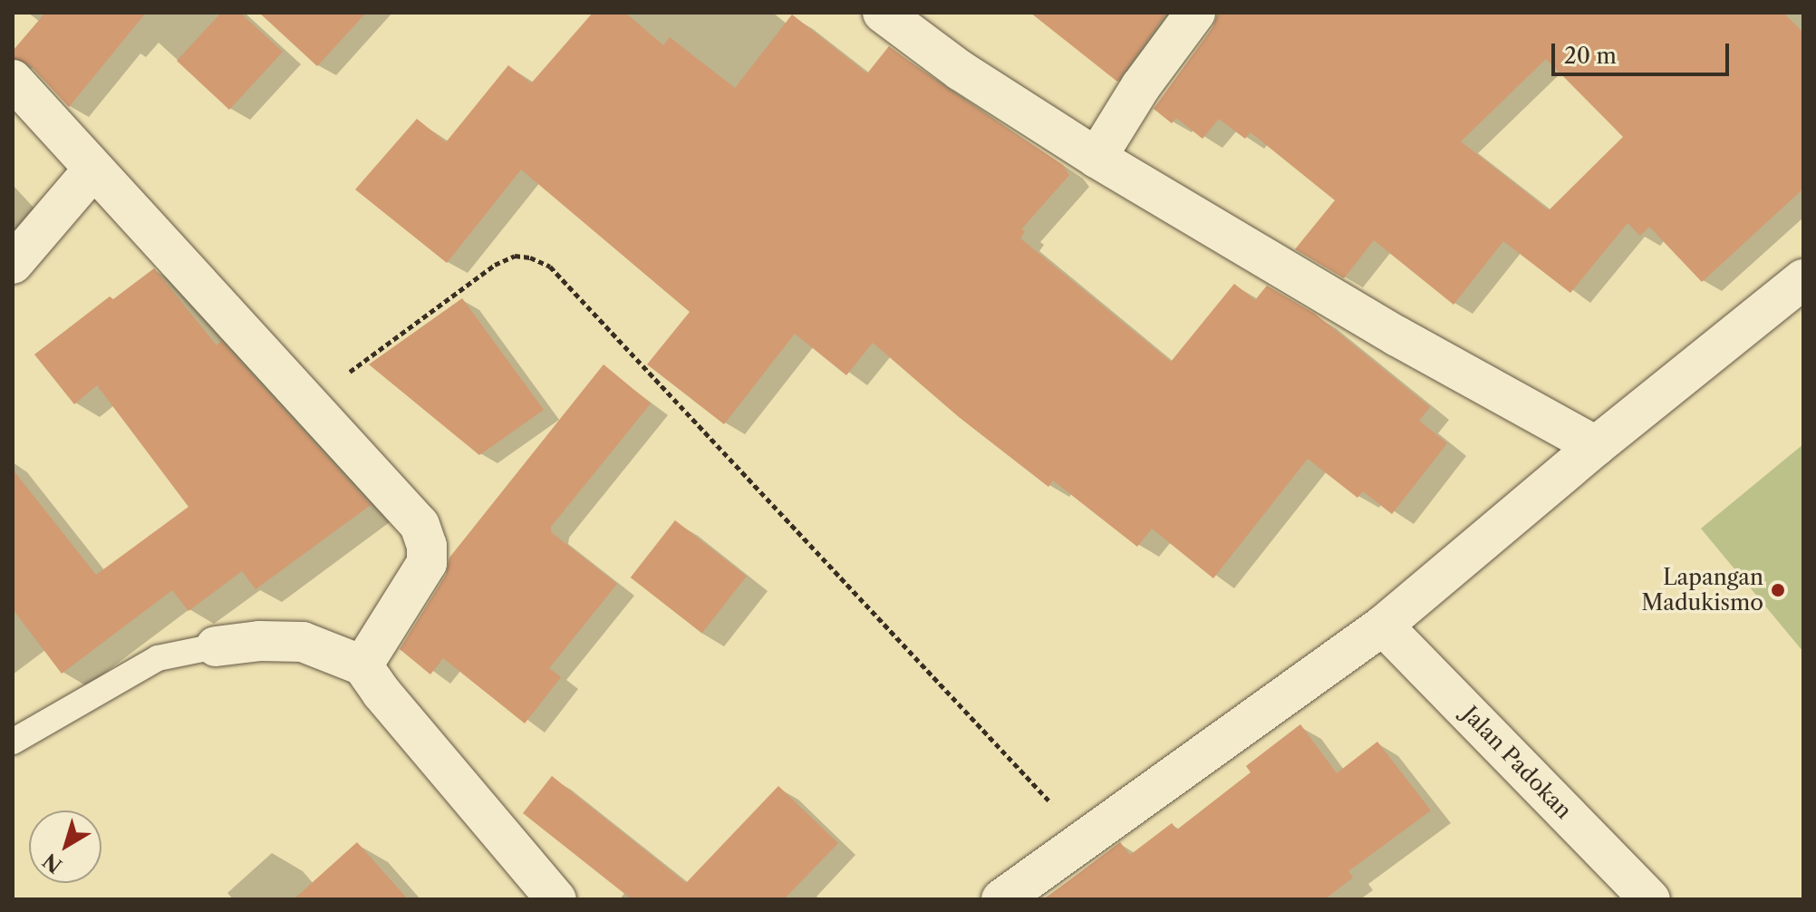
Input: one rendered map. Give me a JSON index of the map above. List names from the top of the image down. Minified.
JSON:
{"streets":{"street":["Jalan Padokan"]},"places":["Lapangan Madukismo"],"scale_bar":"20 m","north":"bottom left"}
